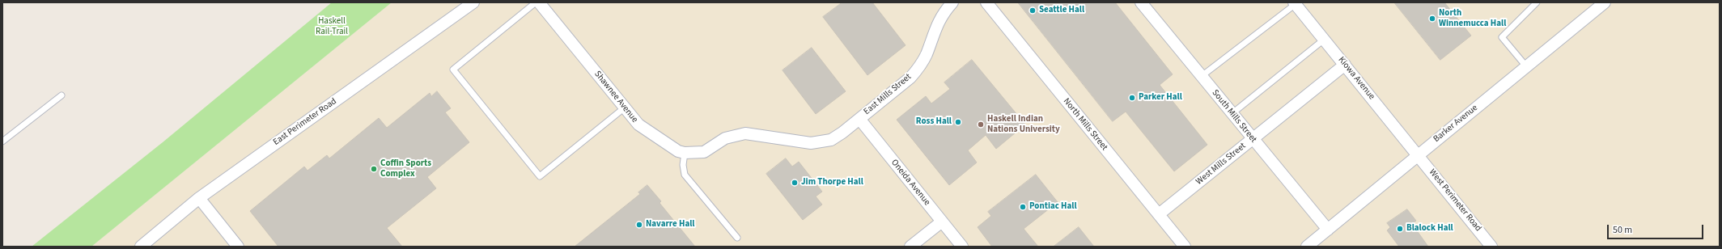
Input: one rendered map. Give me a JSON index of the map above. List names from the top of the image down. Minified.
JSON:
{"streets":{"street":["Kiowa Avenue","East Mills Street","Shawnee Avenue","South Mills Street","East Perimeter Road","Barker Avenue","North Mills Street","West Mills Street","Oneida Avenue","West Perimeter Road"]},"crossings":[["Kiowa Avenue","Barker Avenue"],["Kiowa Avenue","West Mills Street"],["Kiowa Avenue","West Perimeter Road"],["East Mills Street","Shawnee Avenue"],["East Mills Street","Oneida Avenue"],["Shawnee Avenue","Oneida Avenue"],["South Mills Street","Barker Avenue"],["South Mills Street","West Mills Street"],["Barker Avenue","West Perimeter Road"],["North Mills Street","West Mills Street"]],"parks":["Haskell Rail-Trail"],"places":["Seattle Hall","North Winnemucca Hall","Parker Hall","Ross Hall","Haskell Indian Nations University","Coffin Sports Complex","Jim Thorpe Hall","Pontiac Hall","Navarre Hall","Blalock Hall"],"scale_bar":"50 m"}
